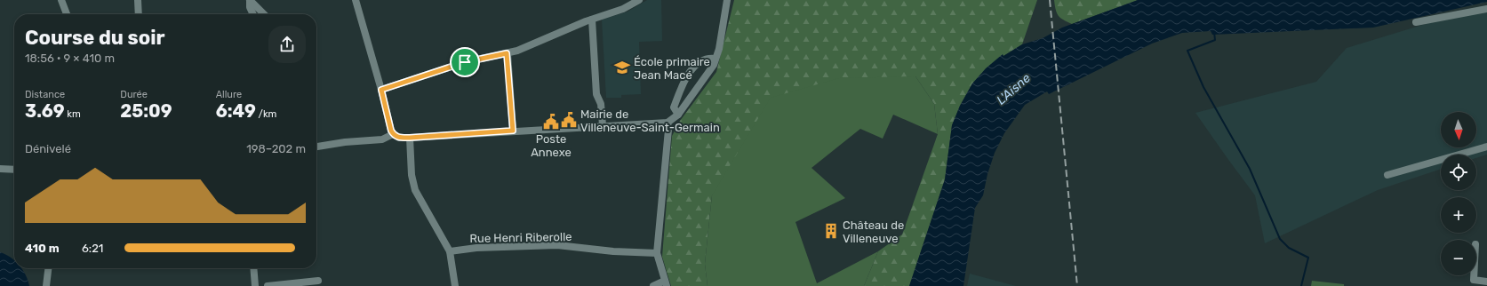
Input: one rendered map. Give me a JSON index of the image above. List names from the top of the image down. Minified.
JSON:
{"streets":{"street":["Rue Henri Riberolle"]},"water":["L'Aisne"],"places":{"school or university":["École primaire Jean Macé"],"public building":["Mairie de Villeneuve-Saint-Germain","Poste Annexe"],"building":["Château de Villeneuve"]},"north":"bottom","page":{"heading":["Course du soir","18:56 · 9 × 410 m"],"stats":[["Distance","3.69 km"],["Durée","25:09"],["Allure","6:49 /km"]],"map_buttons":["+","−"],"chart":["Dénivelé","198–202 m"],"list":[{"name":"410 m","note":"6:21"}]}}
